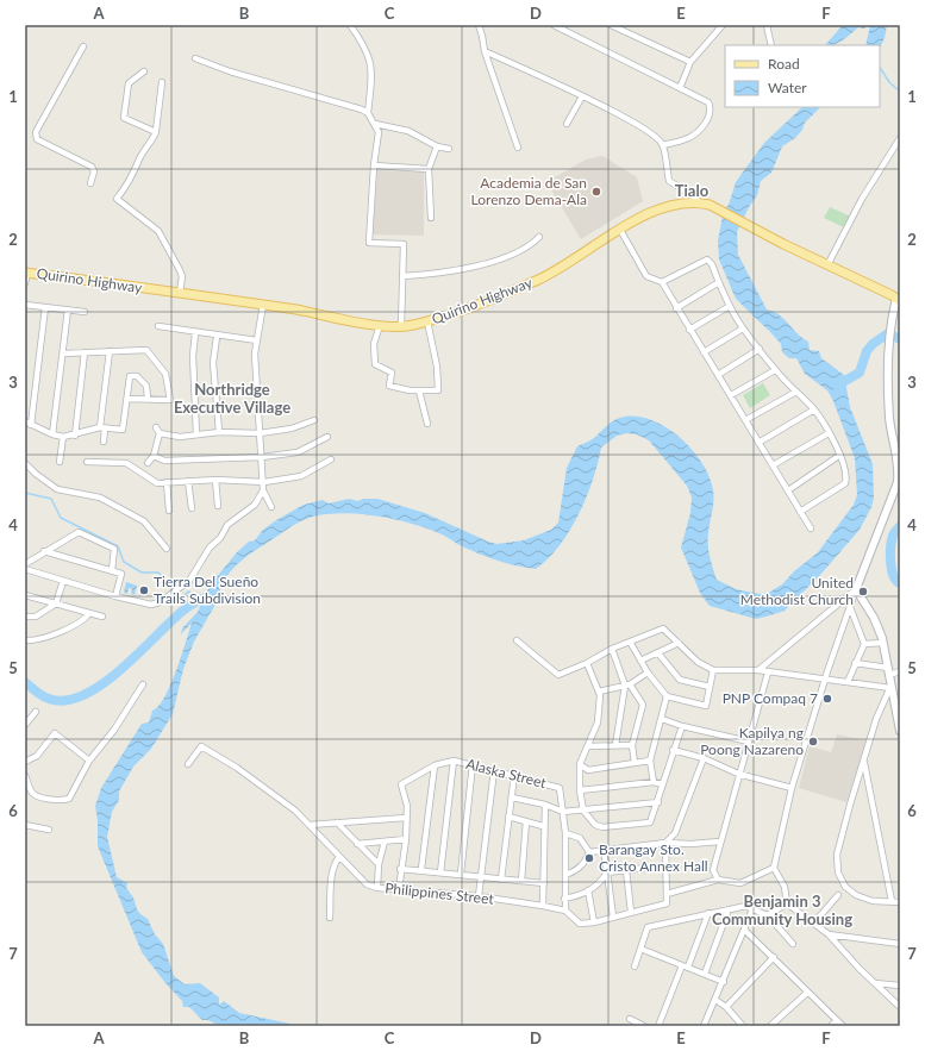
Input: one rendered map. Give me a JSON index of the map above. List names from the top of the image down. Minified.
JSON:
{"streets":{"main road":["Quirino Highway"],"street":["Alaska Street","Philippines Street"]},"districts":["Tialo","Northridge Executive Village","Benjamin 3 Community Housing"],"places":["Academia de San Lorenzo Dema-Ala","Tierra Del Sueño Trails Subdivision","United Methodist Church","PNP Compaq 7","Kapilya ng Poong Nazareno","Barangay Sto. Cristo Annex Hall"],"legend":["Road","Water"],"grid":{"columns":["A","B","C","D","E","F"],"rows":["1","2","3","4","5","6","7"]}}
